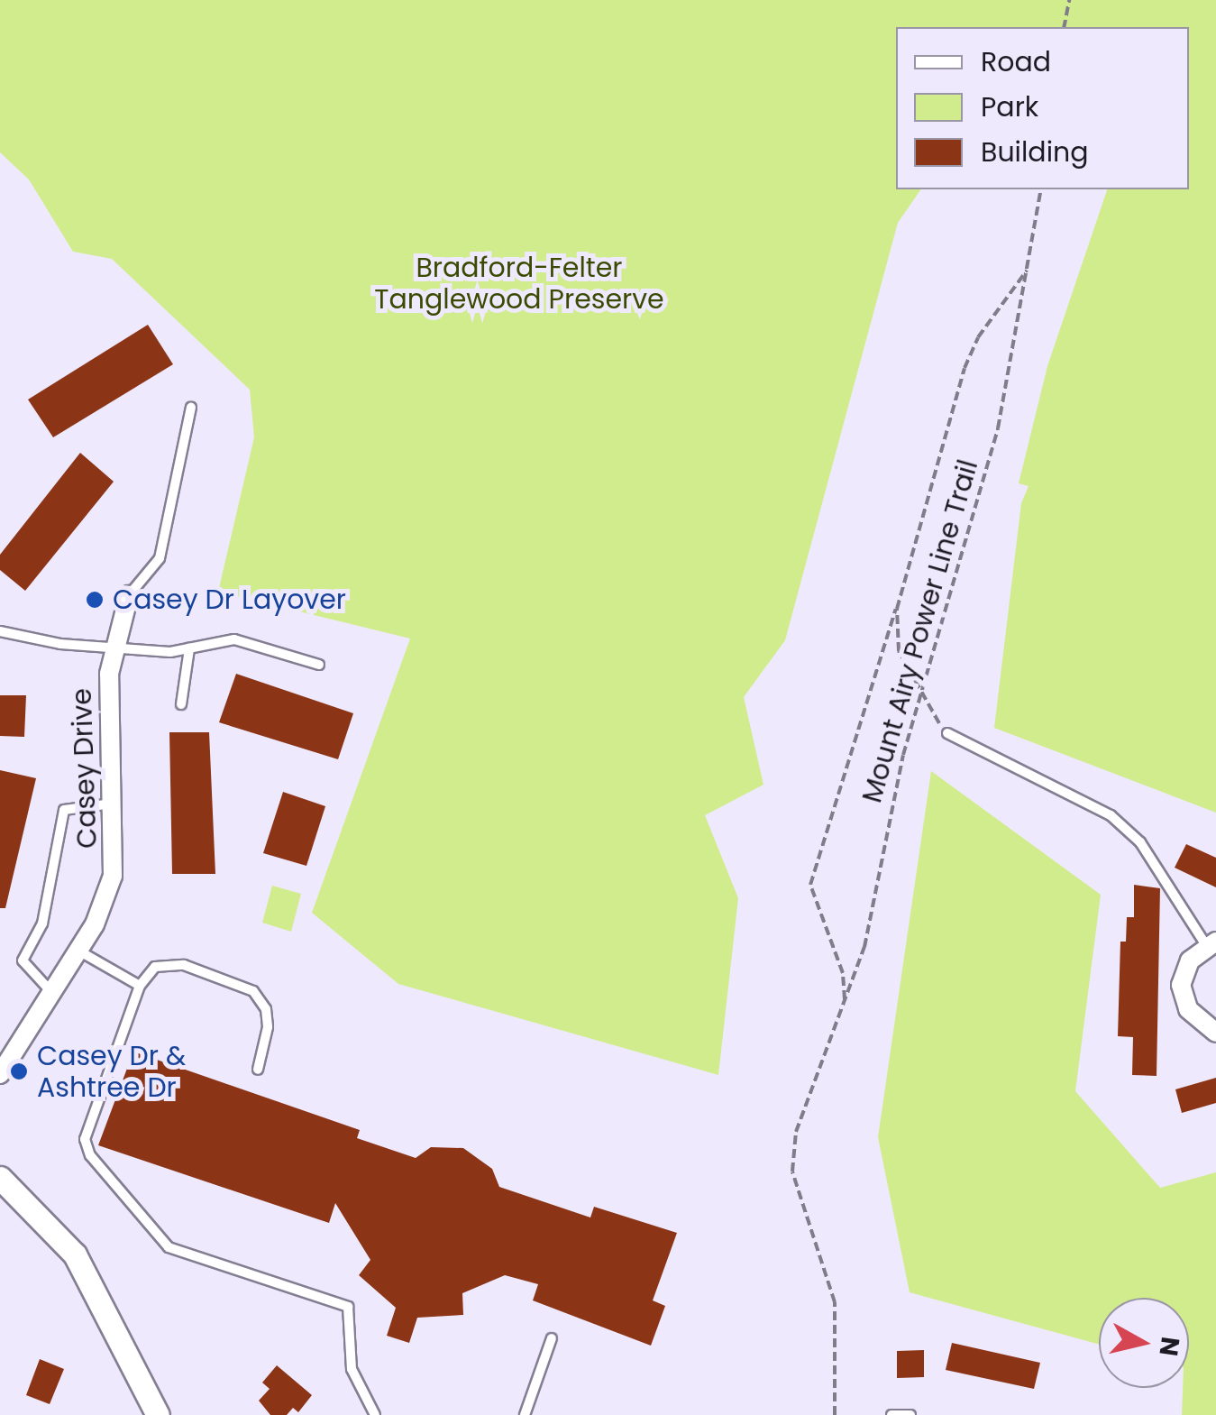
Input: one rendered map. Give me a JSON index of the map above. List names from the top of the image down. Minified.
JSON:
{"streets":{"street":["Casey Drive"],"path":["Mount Airy Power Line Trail"]},"parks":["Bradford-Felter Tanglewood Preserve"],"places":["Casey Dr Layover","Casey Dr & Ashtree Dr"],"legend":["Road","Park","Building"],"north":"right"}
